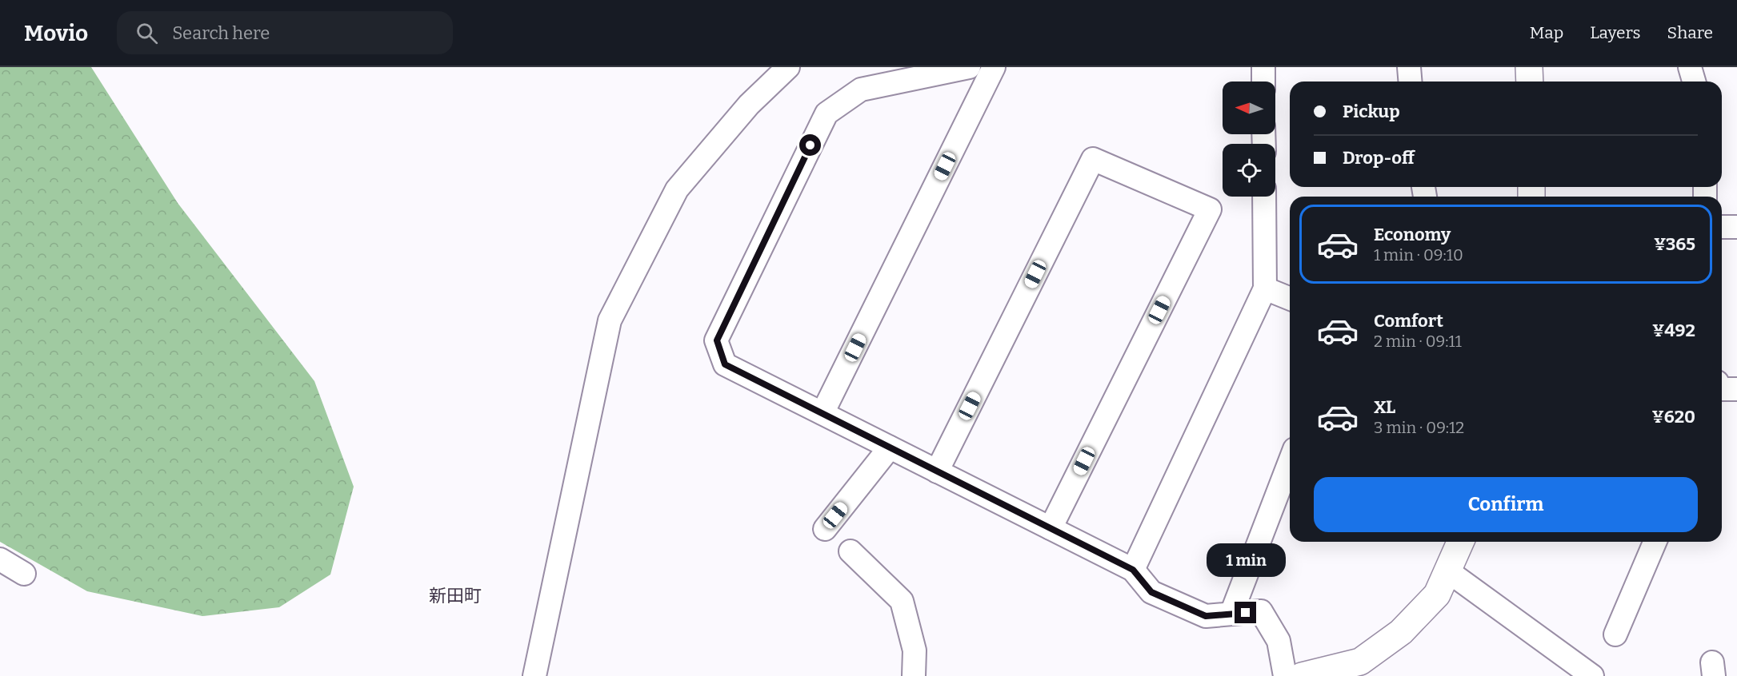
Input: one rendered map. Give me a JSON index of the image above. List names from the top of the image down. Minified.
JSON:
{"districts":["新田町"],"north":"left","page":{"header":"Movio","search":"Search here","nav":["Map","Layers","Share"],"banner":["Pickup","Drop-off"],"list":[{"name":"Economy","note":"1 min · 09:10","value":"¥365"},{"name":"Comfort","note":"2 min · 09:11","value":"¥492"},{"name":"XL","note":"3 min · 09:12","value":"¥620"}],"buttons":"Confirm","bubble":"1 min"}}
